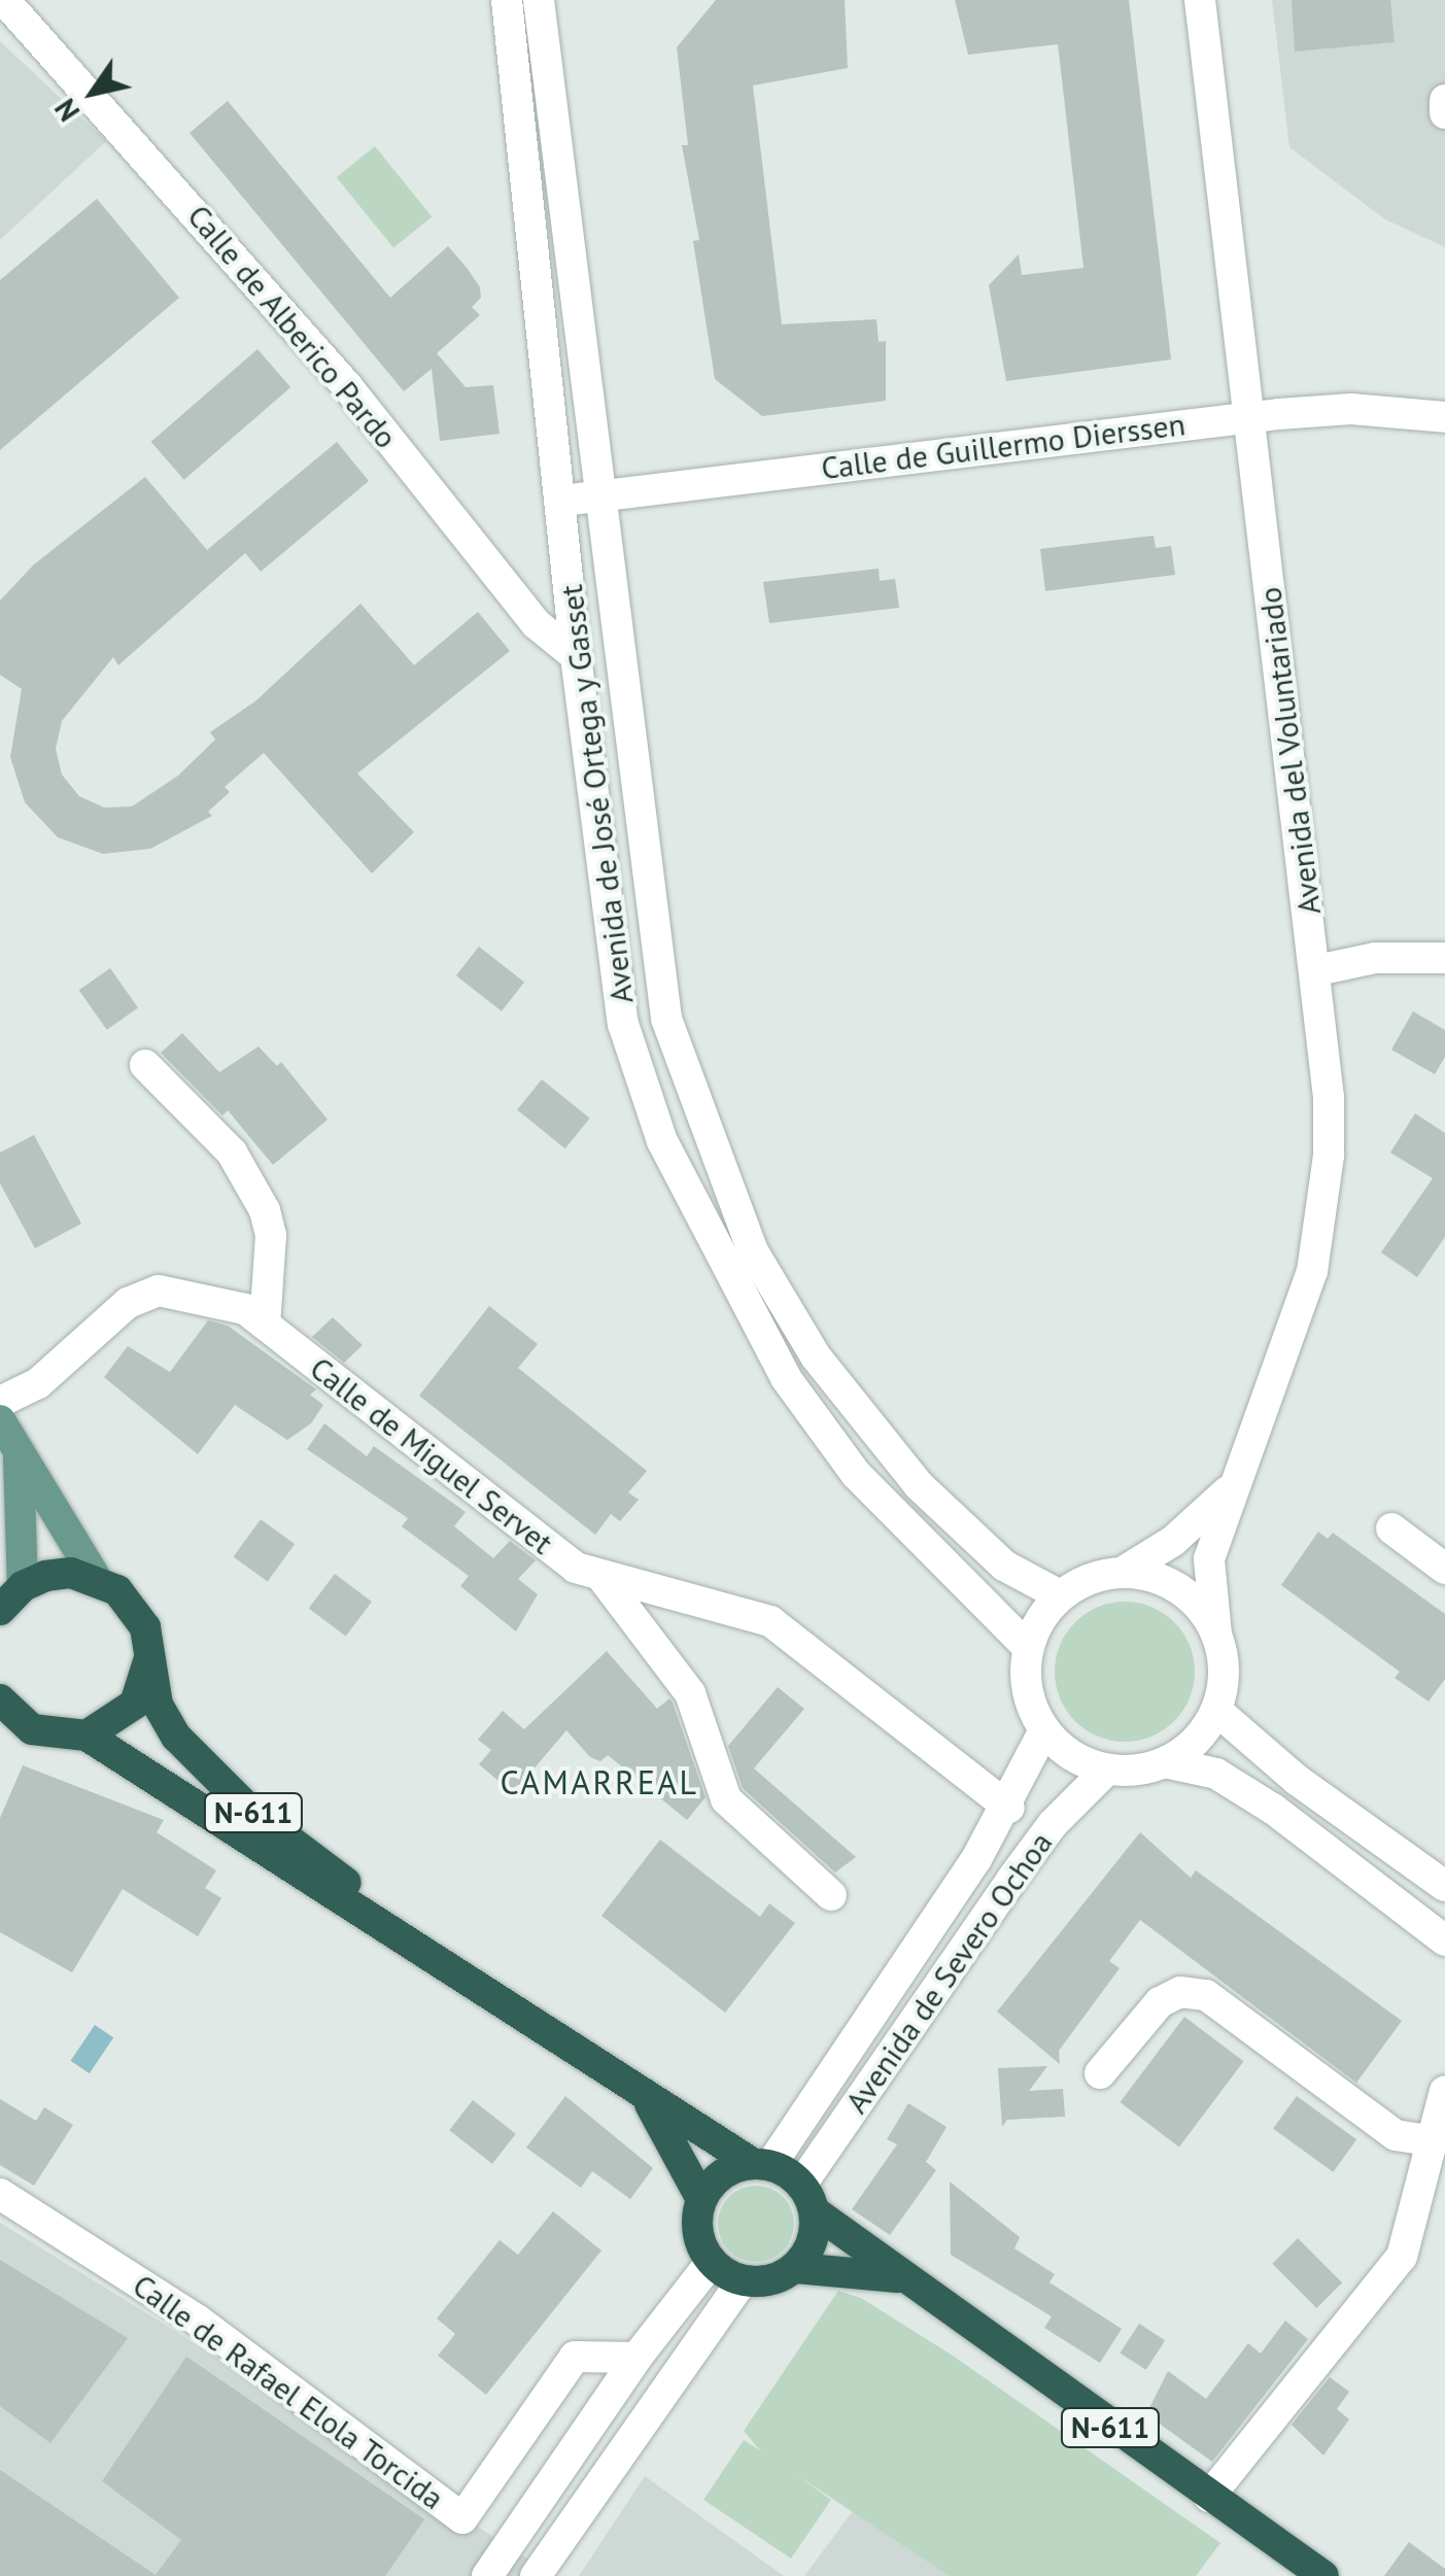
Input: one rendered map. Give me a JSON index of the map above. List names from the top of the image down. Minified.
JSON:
{"streets":{"highway":["N-611"],"street":["Calle de Alberico Pardo","Calle de Guillermo Dierssen","Avenida del Voluntariado","Avenida de José Ortega y Gasset","Calle de Miguel Servet","Avenida de Severo Ochoa","Calle de Rafael Elola Torcida"]},"crossings":[["Calle de Alberico Pardo","Avenida de José Ortega y Gasset"],["Calle de Guillermo Dierssen","Avenida del Voluntariado"],["Calle de Guillermo Dierssen","Avenida de José Ortega y Gasset"],["Avenida del Voluntariado","Avenida de José Ortega y Gasset"],["Avenida del Voluntariado","Avenida de Severo Ochoa"],["Avenida de José Ortega y Gasset","Avenida de Severo Ochoa"],["Calle de Miguel Servet","Avenida de Severo Ochoa"],["N-611","Avenida de Severo Ochoa"]],"districts":["CAMARREAL"],"north":"bottom left"}
